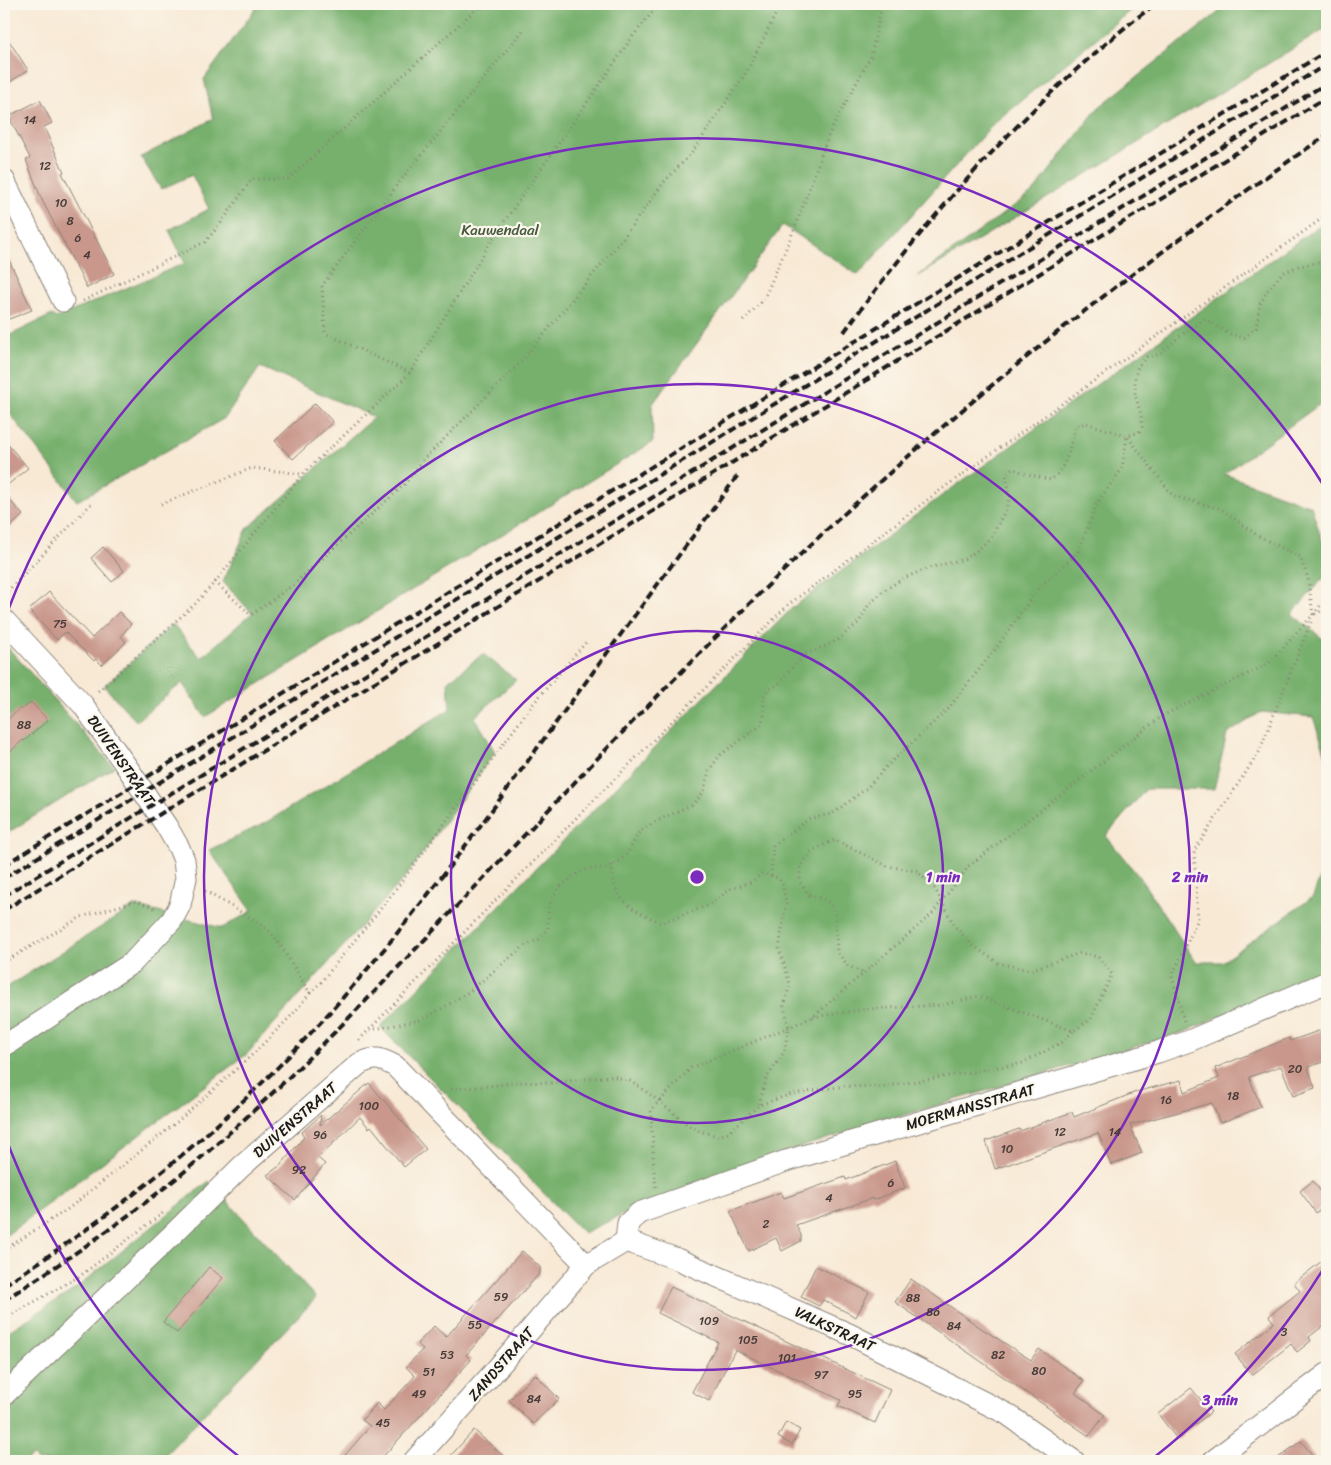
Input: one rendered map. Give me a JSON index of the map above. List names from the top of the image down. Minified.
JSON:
{"streets":{"street":["DUIVENSTRAAT","MOERMANSSTRAAT","VALKSTRAAT","ZANDSTRAAT"]},"crossings":[["DUIVENSTRAAT","ZANDSTRAAT"],["MOERMANSSTRAAT","VALKSTRAAT"]],"parks":["Kauwendaal"],"house_numbers":["14","12","10","8","6","4","75","88","20","18","16","100","12","14","96","10","92","6","4","2","59","88","86","109","55","84","3","105","53","82","101","80","51","97","49","95","84","45"],"rings":["1 min","2 min","3 min"]}
